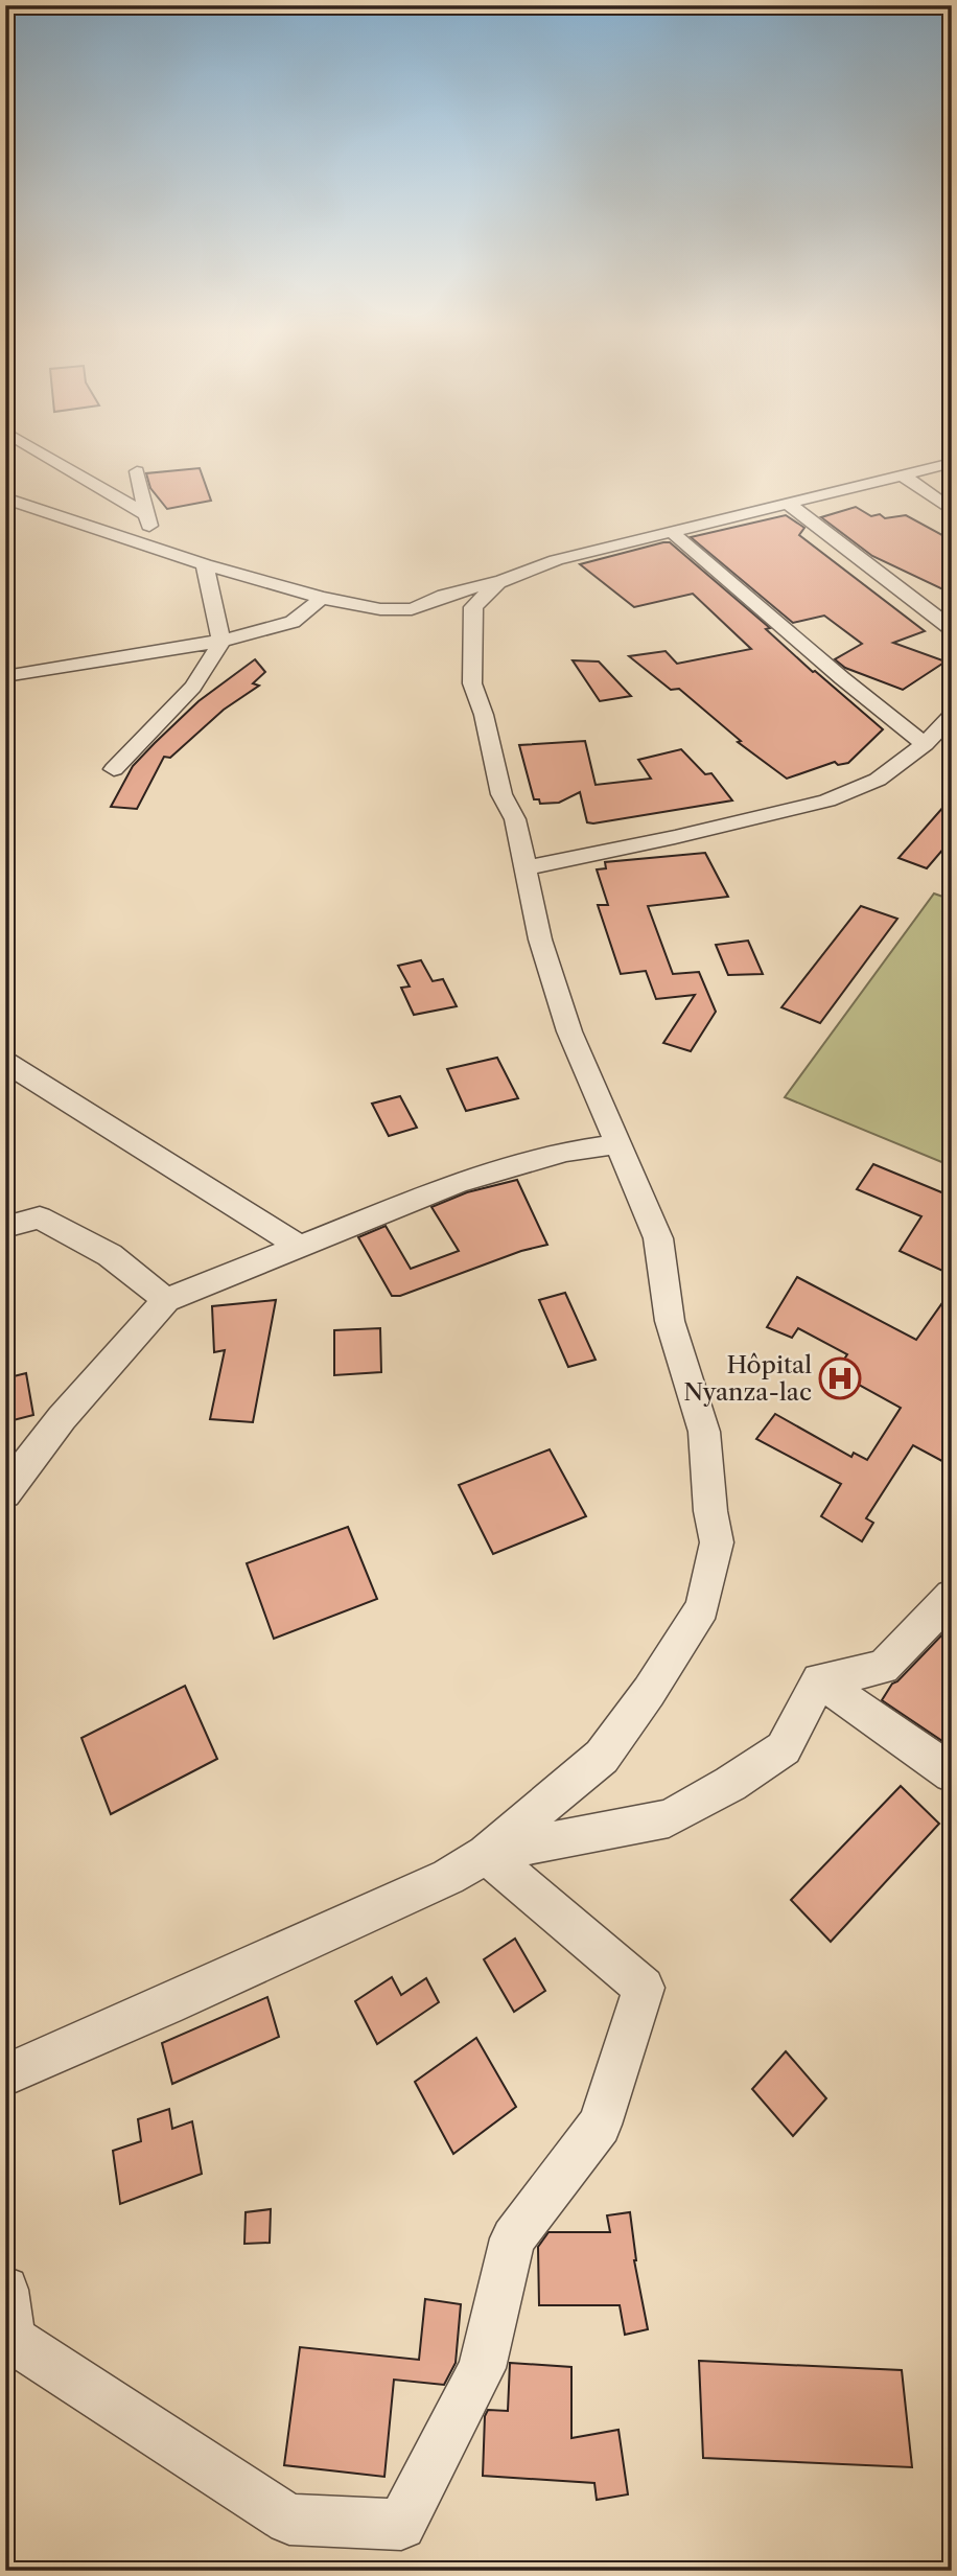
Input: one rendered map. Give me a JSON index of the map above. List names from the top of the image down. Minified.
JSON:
{"places":{"hospital":["Hôpital Nyanza-lac"]}}
